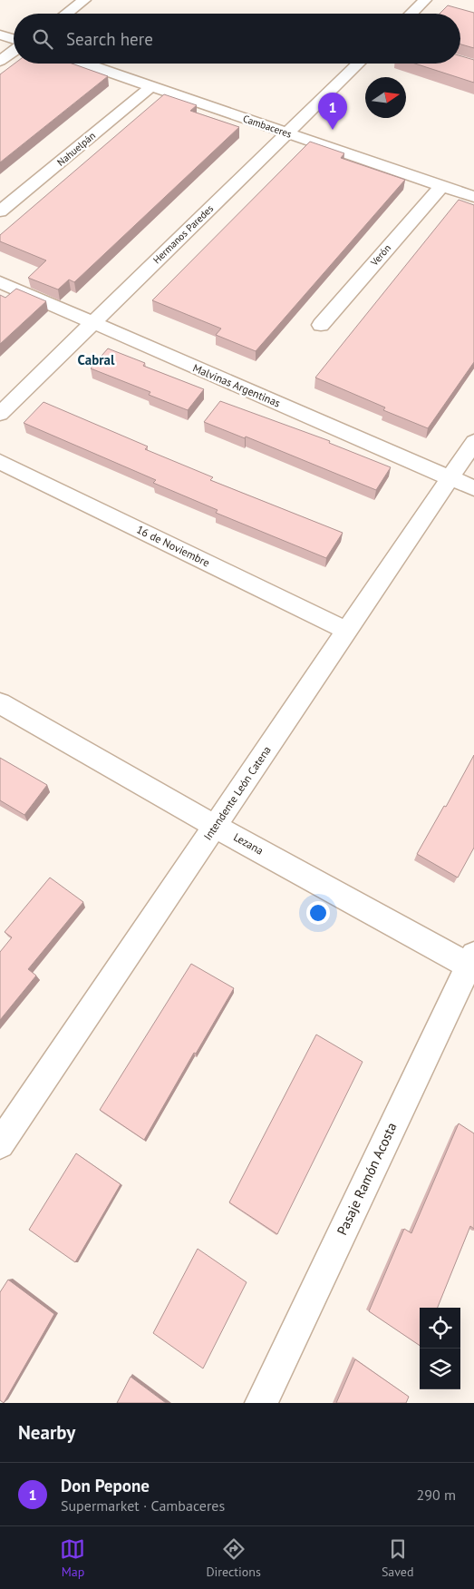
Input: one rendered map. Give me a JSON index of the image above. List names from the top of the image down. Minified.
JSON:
{"streets":{"street":["Cambaceres","Nahuelpán","Hermanos Paredes","Verón","Malvinas Argentinas","16 de Noviembre","Intendente León Catena","Lezana","Pasaje Ramón Acosta"]},"crossings":[["Cambaceres","Nahuelpán"],["Cambaceres","Hermanos Paredes"],["Cambaceres","Verón"],["Hermanos Paredes","Malvinas Argentinas"],["Malvinas Argentinas","Intendente León Catena"],["16 de Noviembre","Intendente León Catena"],["Intendente León Catena","Lezana"],["Lezana","Pasaje Ramón Acosta"]],"districts":["Cabral"],"north":"right","page":{"search":"Search here","pins":"1","heading":"Nearby","list":[{"mark":"1","name":"Don Pepone","note":"Supermarket · Cambaceres","value":"290 m"}],"nav":["Map","Directions","Saved"]}}
